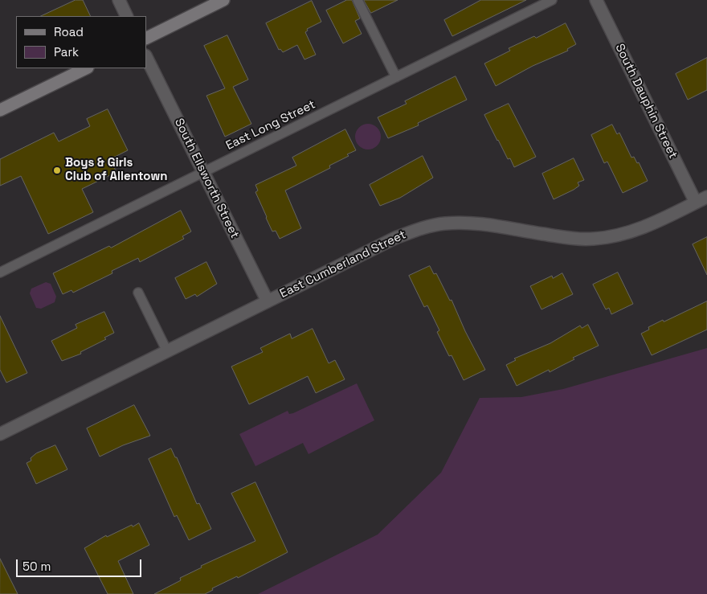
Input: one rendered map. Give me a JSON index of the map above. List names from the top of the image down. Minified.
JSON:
{"streets":{"street":["South Dauphin Street","South Ellsworth Street","East Cumberland Street"],"lane":["East Long Street"]},"crossings":[["South Dauphin Street","East Cumberland Street"],["East Long Street","South Ellsworth Street"],["South Ellsworth Street","East Cumberland Street"]],"places":["Boys & Girls Club of Allentown"],"legend":["Road","Park"],"scale_bar":"50 m"}
